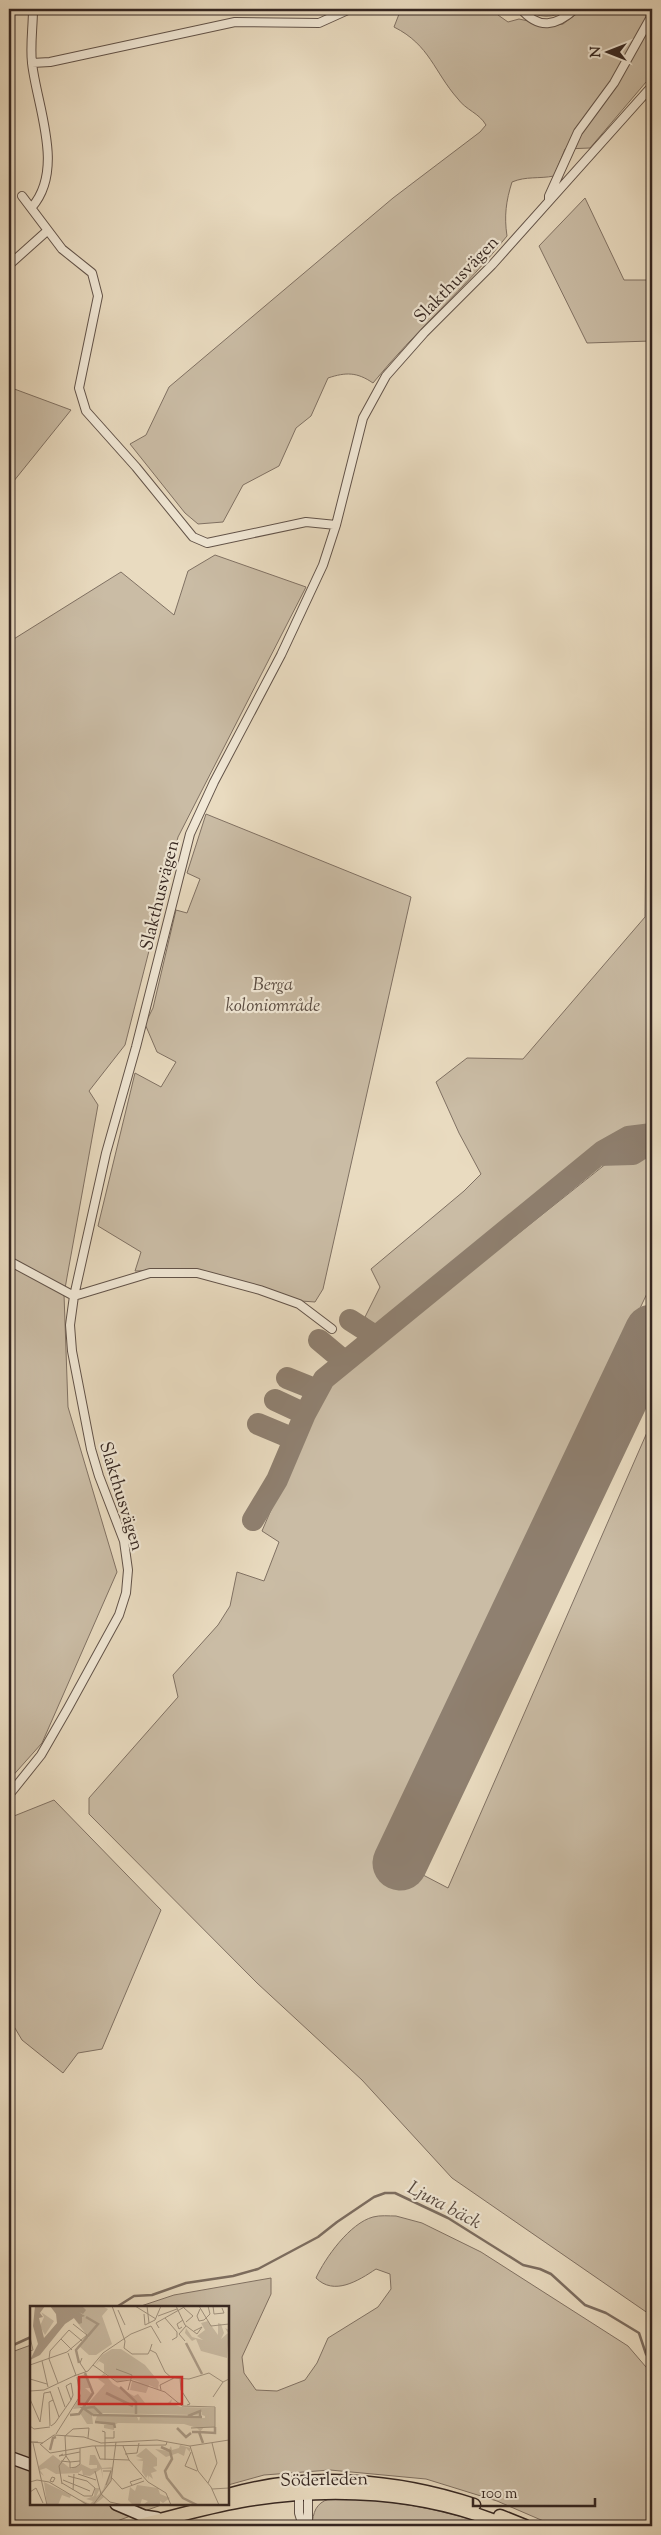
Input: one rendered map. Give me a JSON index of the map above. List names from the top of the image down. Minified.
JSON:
{"streets":{"main road":["Söderleden"],"street":["Slakthusvägen"]},"water":["Ljura bäck"],"parks":["Berga koloniområde"],"scale_bar":"100 m","north":"left"}
